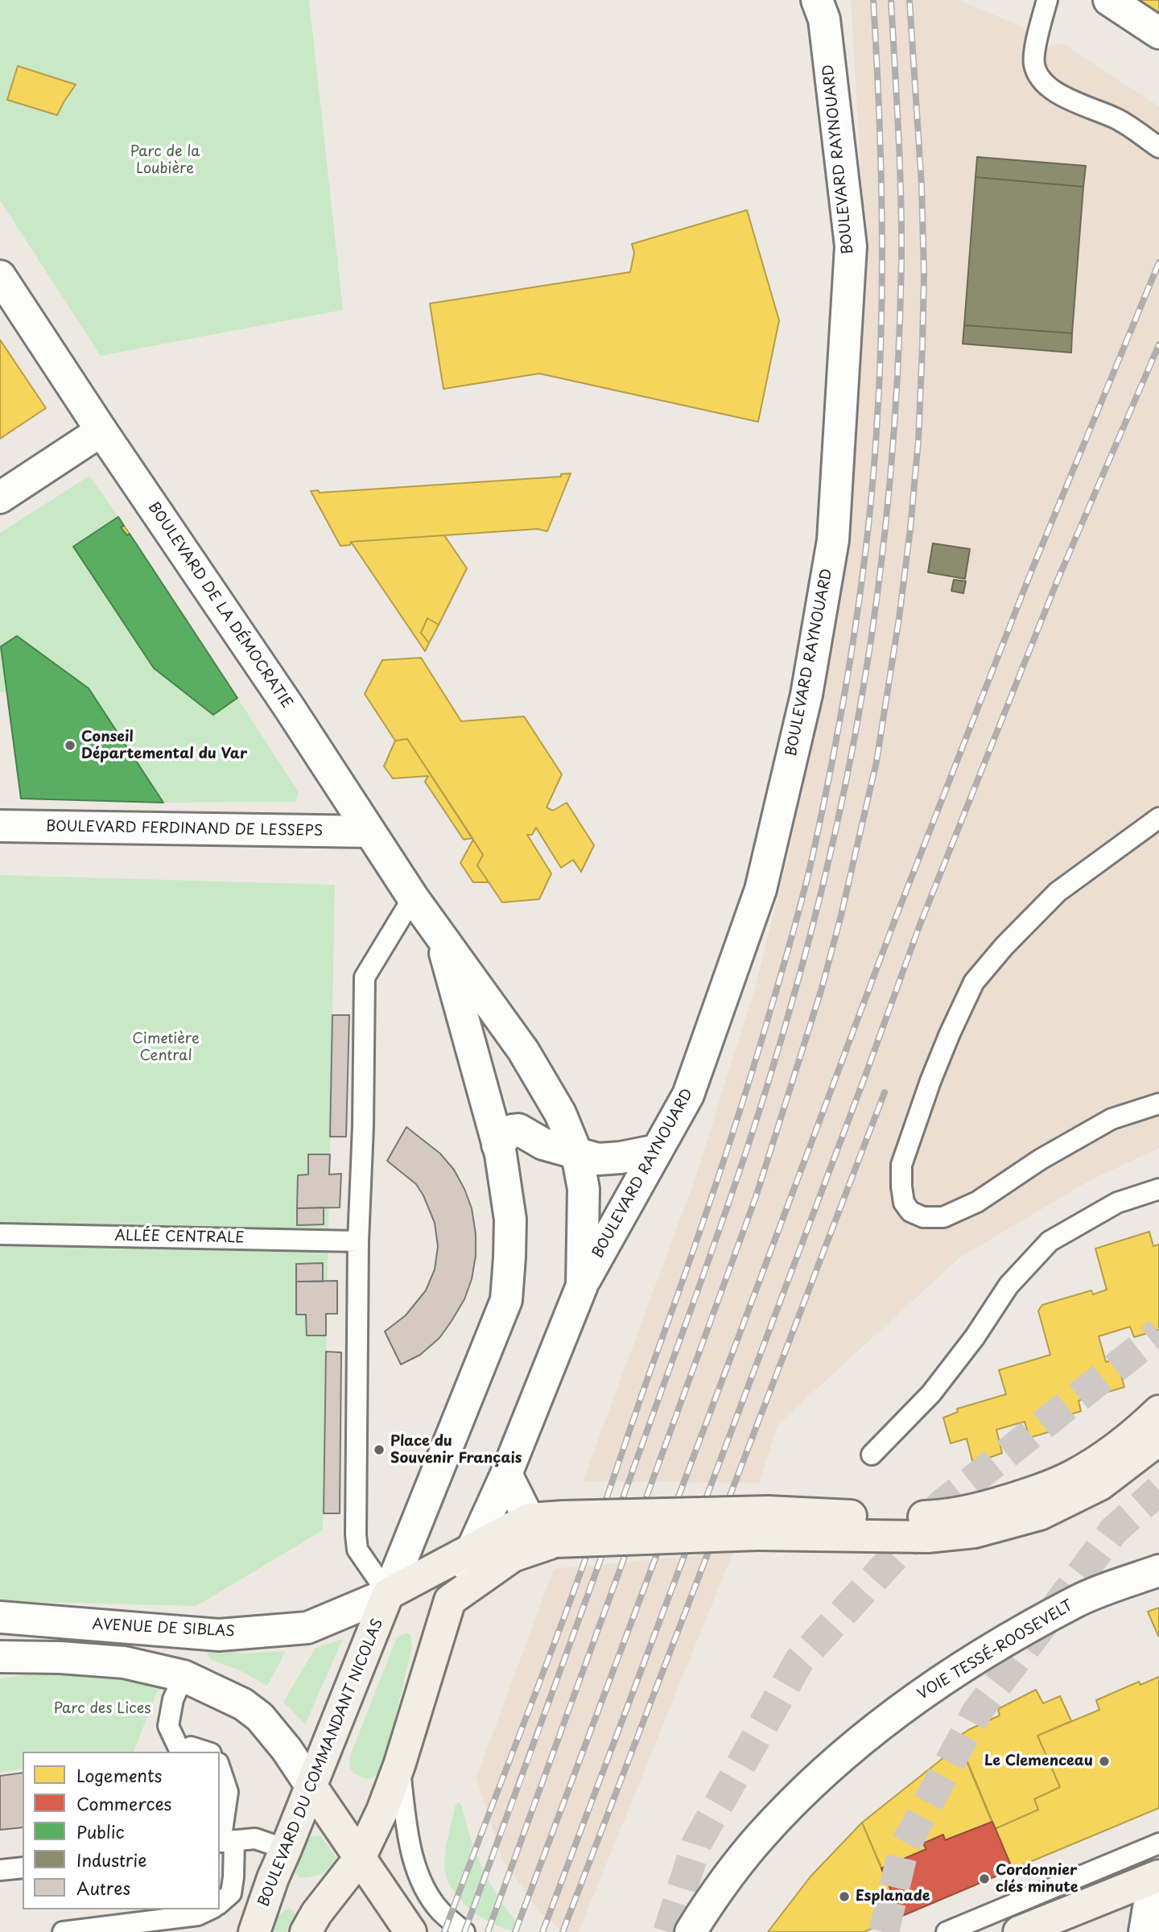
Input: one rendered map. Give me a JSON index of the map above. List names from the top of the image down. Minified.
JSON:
{"streets":{"main road":["BOULEVARD DU COMMANDANT NICOLAS"],"street":["BOULEVARD RAYNOUARD","BOULEVARD DE LA DÉMOCRATIE","BOULEVARD FERDINAND DE LESSEPS","AVENUE DE SIBLAS","VOIE TESSÉ-ROOSEVELT"],"lane":["ALLÉE CENTRALE"]},"crossings":[["BOULEVARD RAYNOUARD","BOULEVARD DE LA DÉMOCRATIE"],["BOULEVARD DE LA DÉMOCRATIE","BOULEVARD FERDINAND DE LESSEPS"],["BOULEVARD DE LA DÉMOCRATIE","AVENUE DE SIBLAS"],["BOULEVARD DE LA DÉMOCRATIE","BOULEVARD DU COMMANDANT NICOLAS"],["AVENUE DE SIBLAS","BOULEVARD DU COMMANDANT NICOLAS"]],"parks":["Parc de la Loubière","Cimetière Central","Parc des Lices"],"places":["Conseil Départemental du Var","Place du Souvenir Français","Le Clemenceau","Cordonnier clés minute","Esplanade"],"legend":["Logements","Commerces","Public","Industrie","Autres"]}
